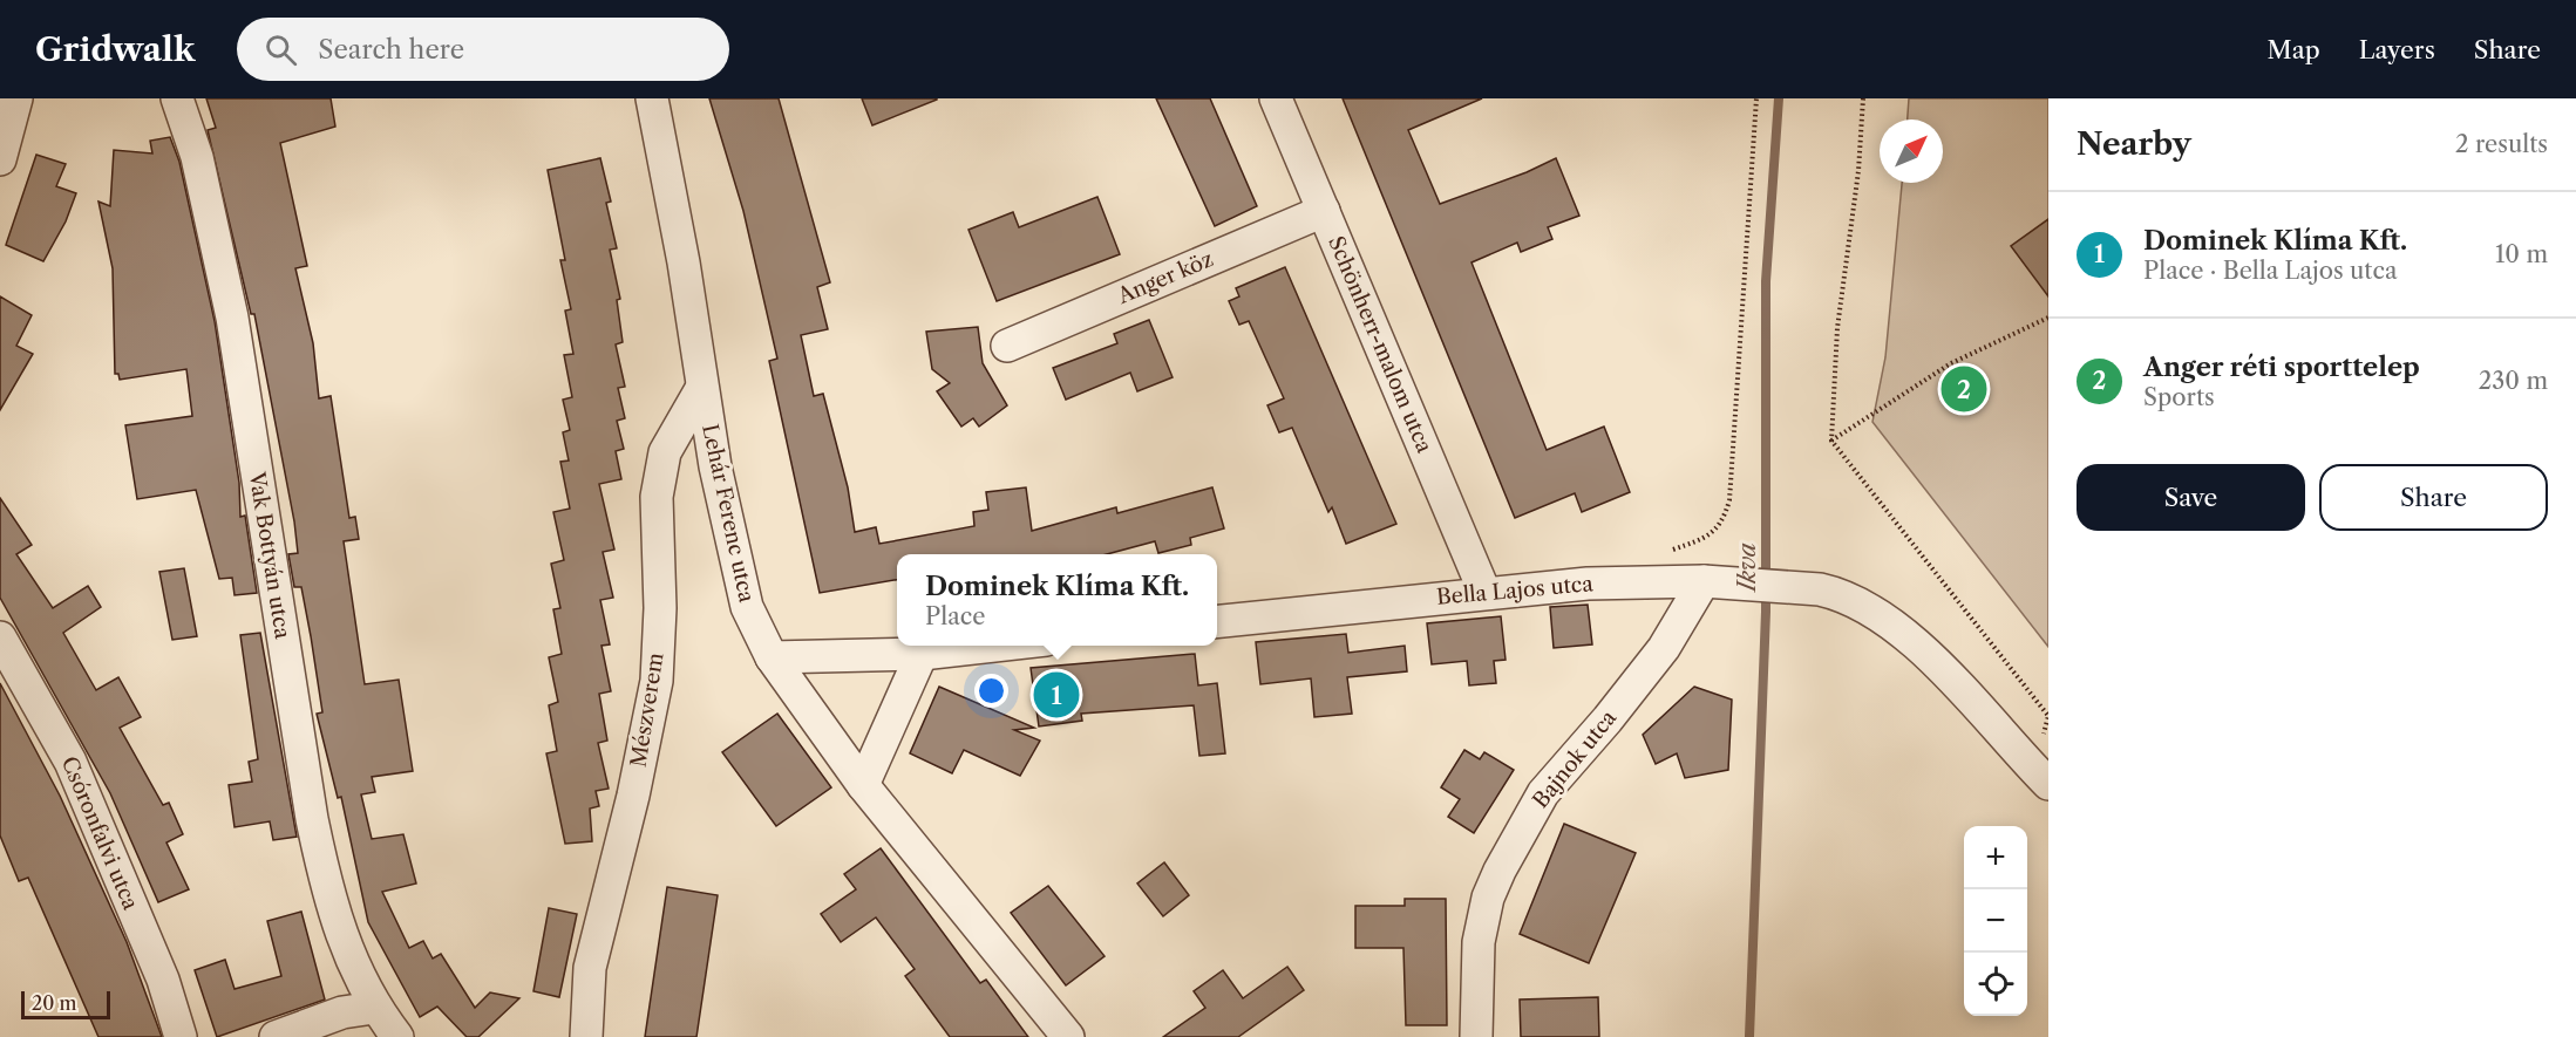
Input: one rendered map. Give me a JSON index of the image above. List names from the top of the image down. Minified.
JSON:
{"streets":{"street":["Anger köz","Schönherr-malom utca","Lehár Ferenc utca","Vak Bottyán utca","Bella Lajos utca","Mészverem","Bajnok utca","Csóronfalvi utca"]},"crossings":[["Anger köz","Schönherr-malom utca"],["Schönherr-malom utca","Bella Lajos utca"],["Lehár Ferenc utca","Mészverem"],["Bella Lajos utca","Bajnok utca"]],"water":["Ikva"],"scale_bar":"20 m","north":"top right","page":{"header":"Gridwalk","search":"Search here","nav":["Map","Layers","Share"],"heading":["Nearby","2 results"],"list":[{"mark":"1","name":"Dominek Klíma Kft.","note":"Place · Bella Lajos utca","value":"10 m"},{"mark":"2","name":"Anger réti sporttelep","note":"Sports","value":"230 m"}],"pins":["2","1"],"buttons":["Save","Share"],"popup":["Dominek Klíma Kft.","Place"],"map_buttons":["+","−"],"scale":"20 m"}}
